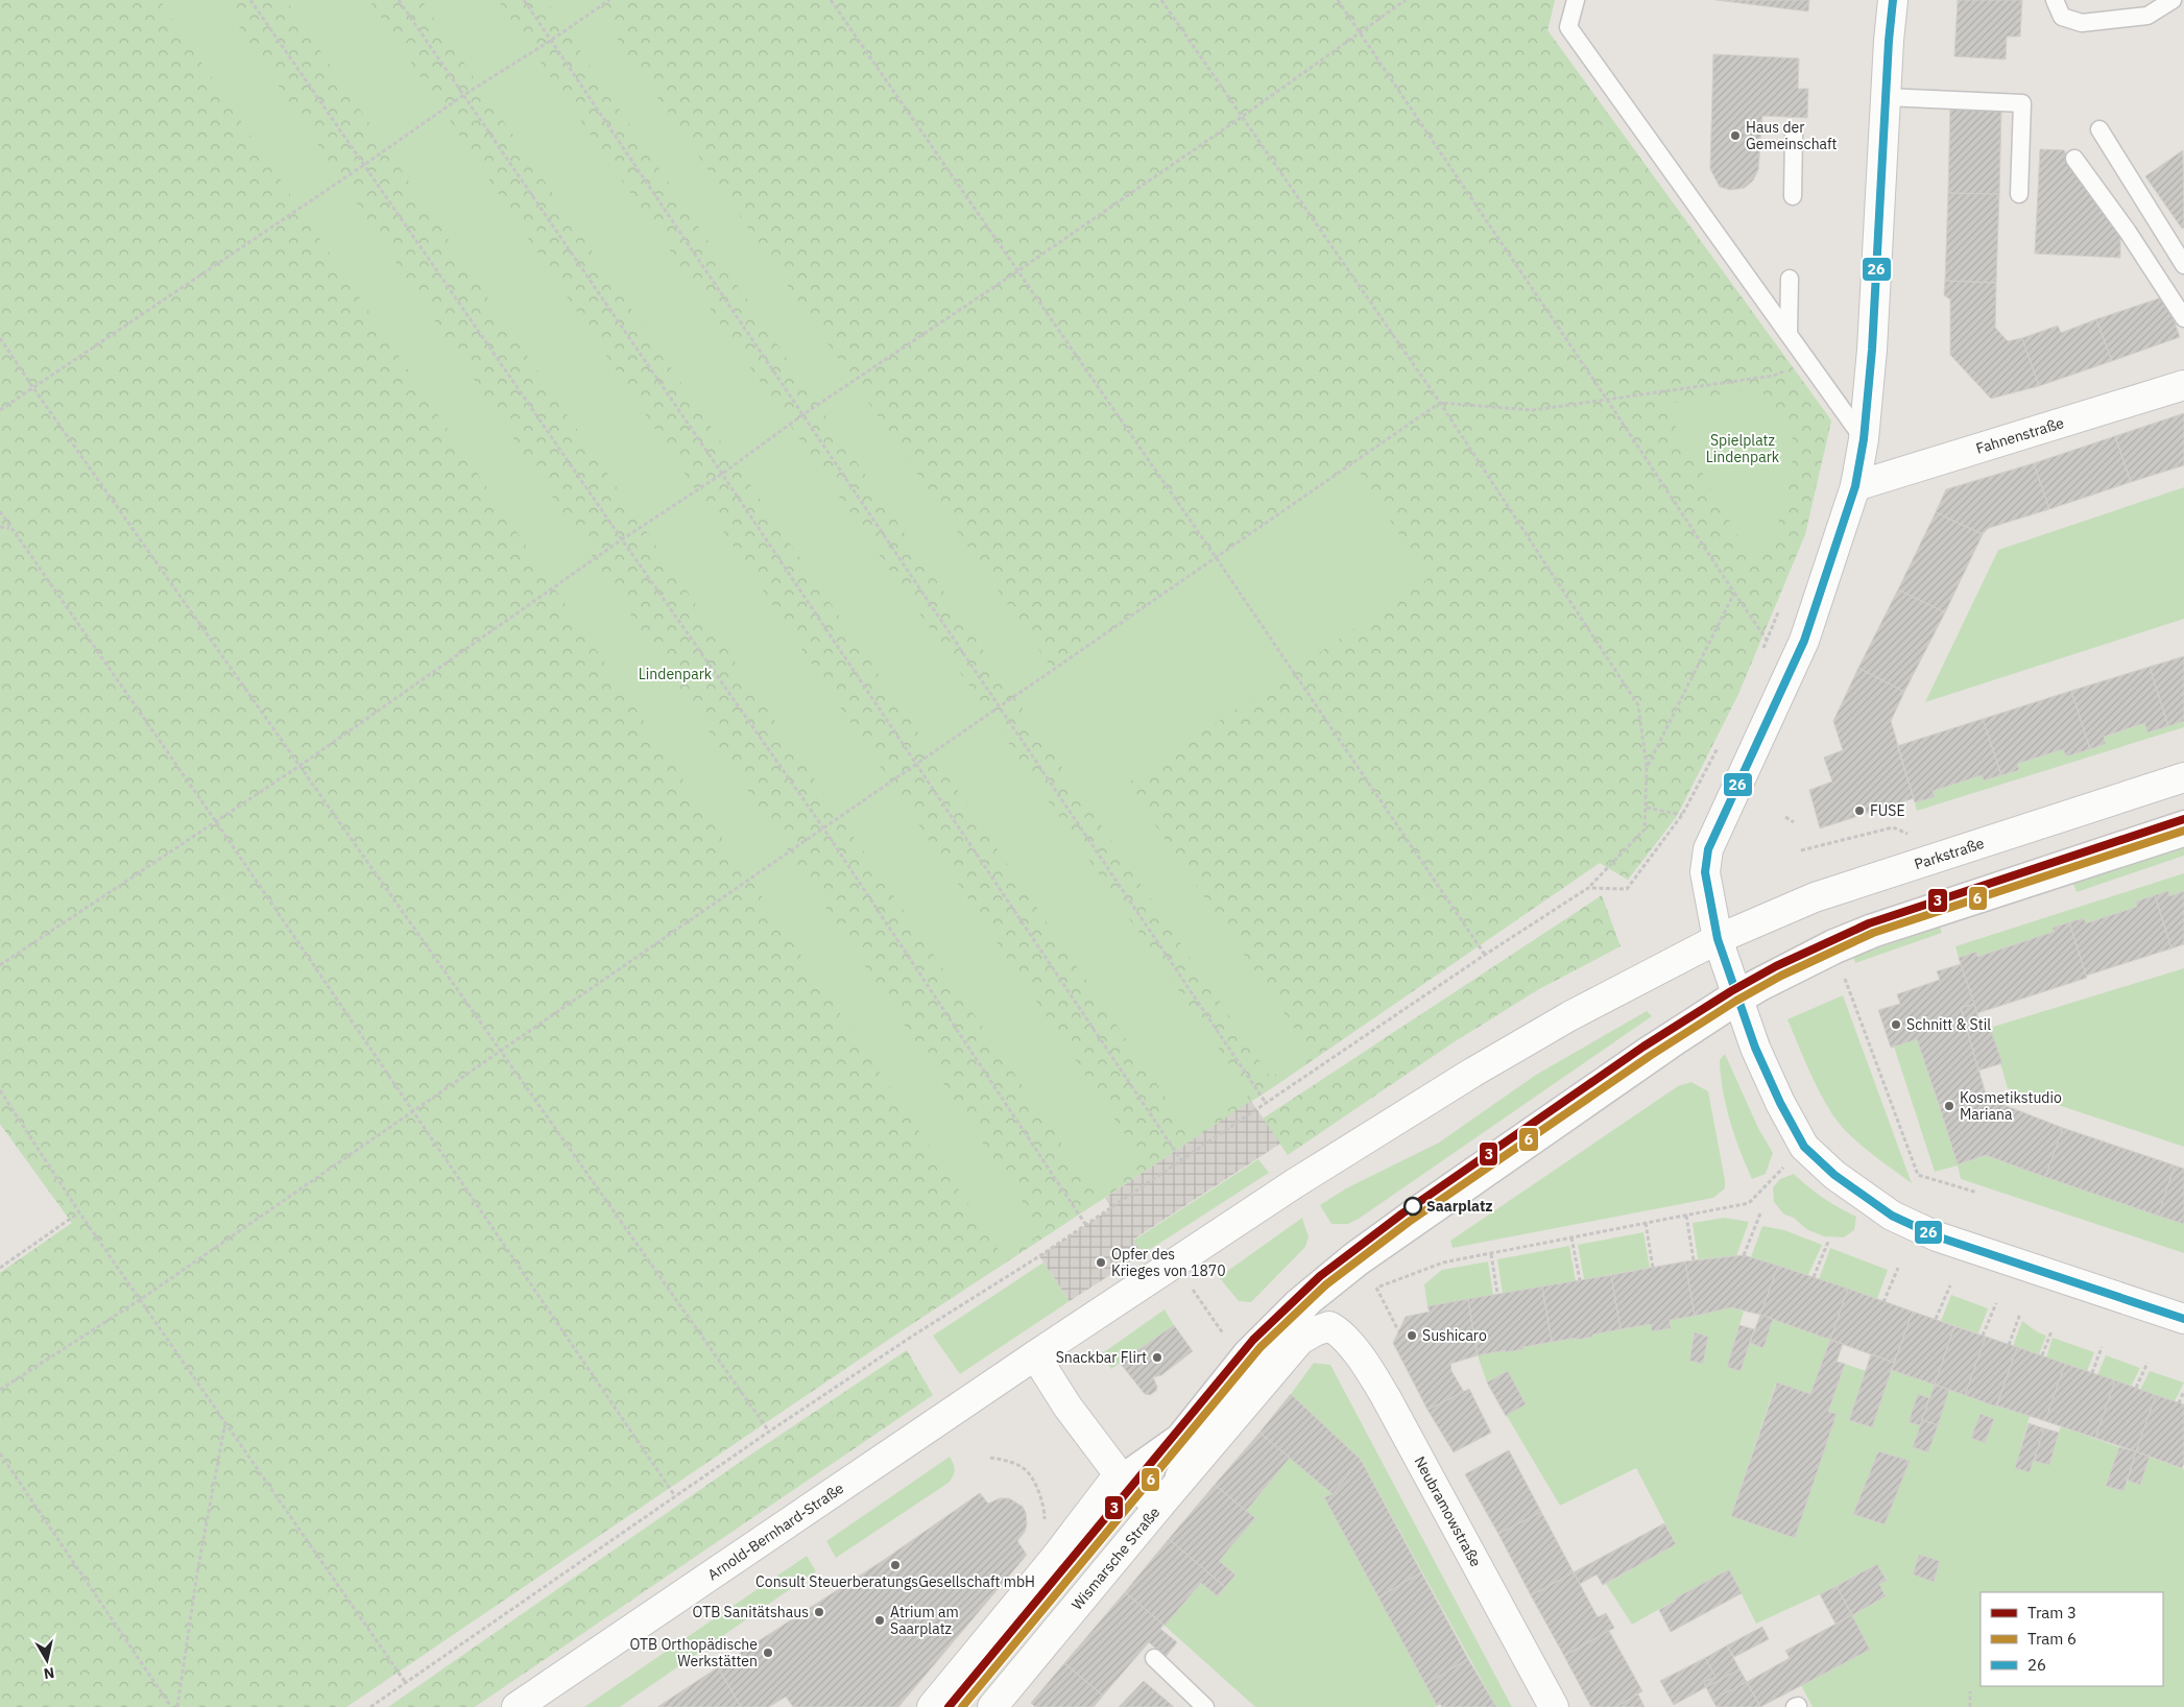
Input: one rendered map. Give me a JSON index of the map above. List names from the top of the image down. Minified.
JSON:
{"streets":{"street":["Fahnenstraße","Parkstraße","Neubramowstraße","Arnold-Bernhard-Straße","Wismarsche Straße"]},"crossings":[["Neubramowstraße","Wismarsche Straße"]],"parks":["Spielplatz Lindenpark","Lindenpark"],"places":["Haus der Gemeinschaft","FUSE","Schnitt & Stil","Kosmetikstudio Mariana","Saarplatz","Opfer des Krieges von 1870","Sushicaro","Snackbar Flirt","Consult SteuerberatungsGesellschaft mbH","OTB Sanitätshaus","Atrium am Saarplatz","OTB Orthopädische Werkstätten"],"lines":["transit line 26","tram line 3","tram line 6"],"legend":["Tram 3","Tram 6","26"],"north":"bottom"}
